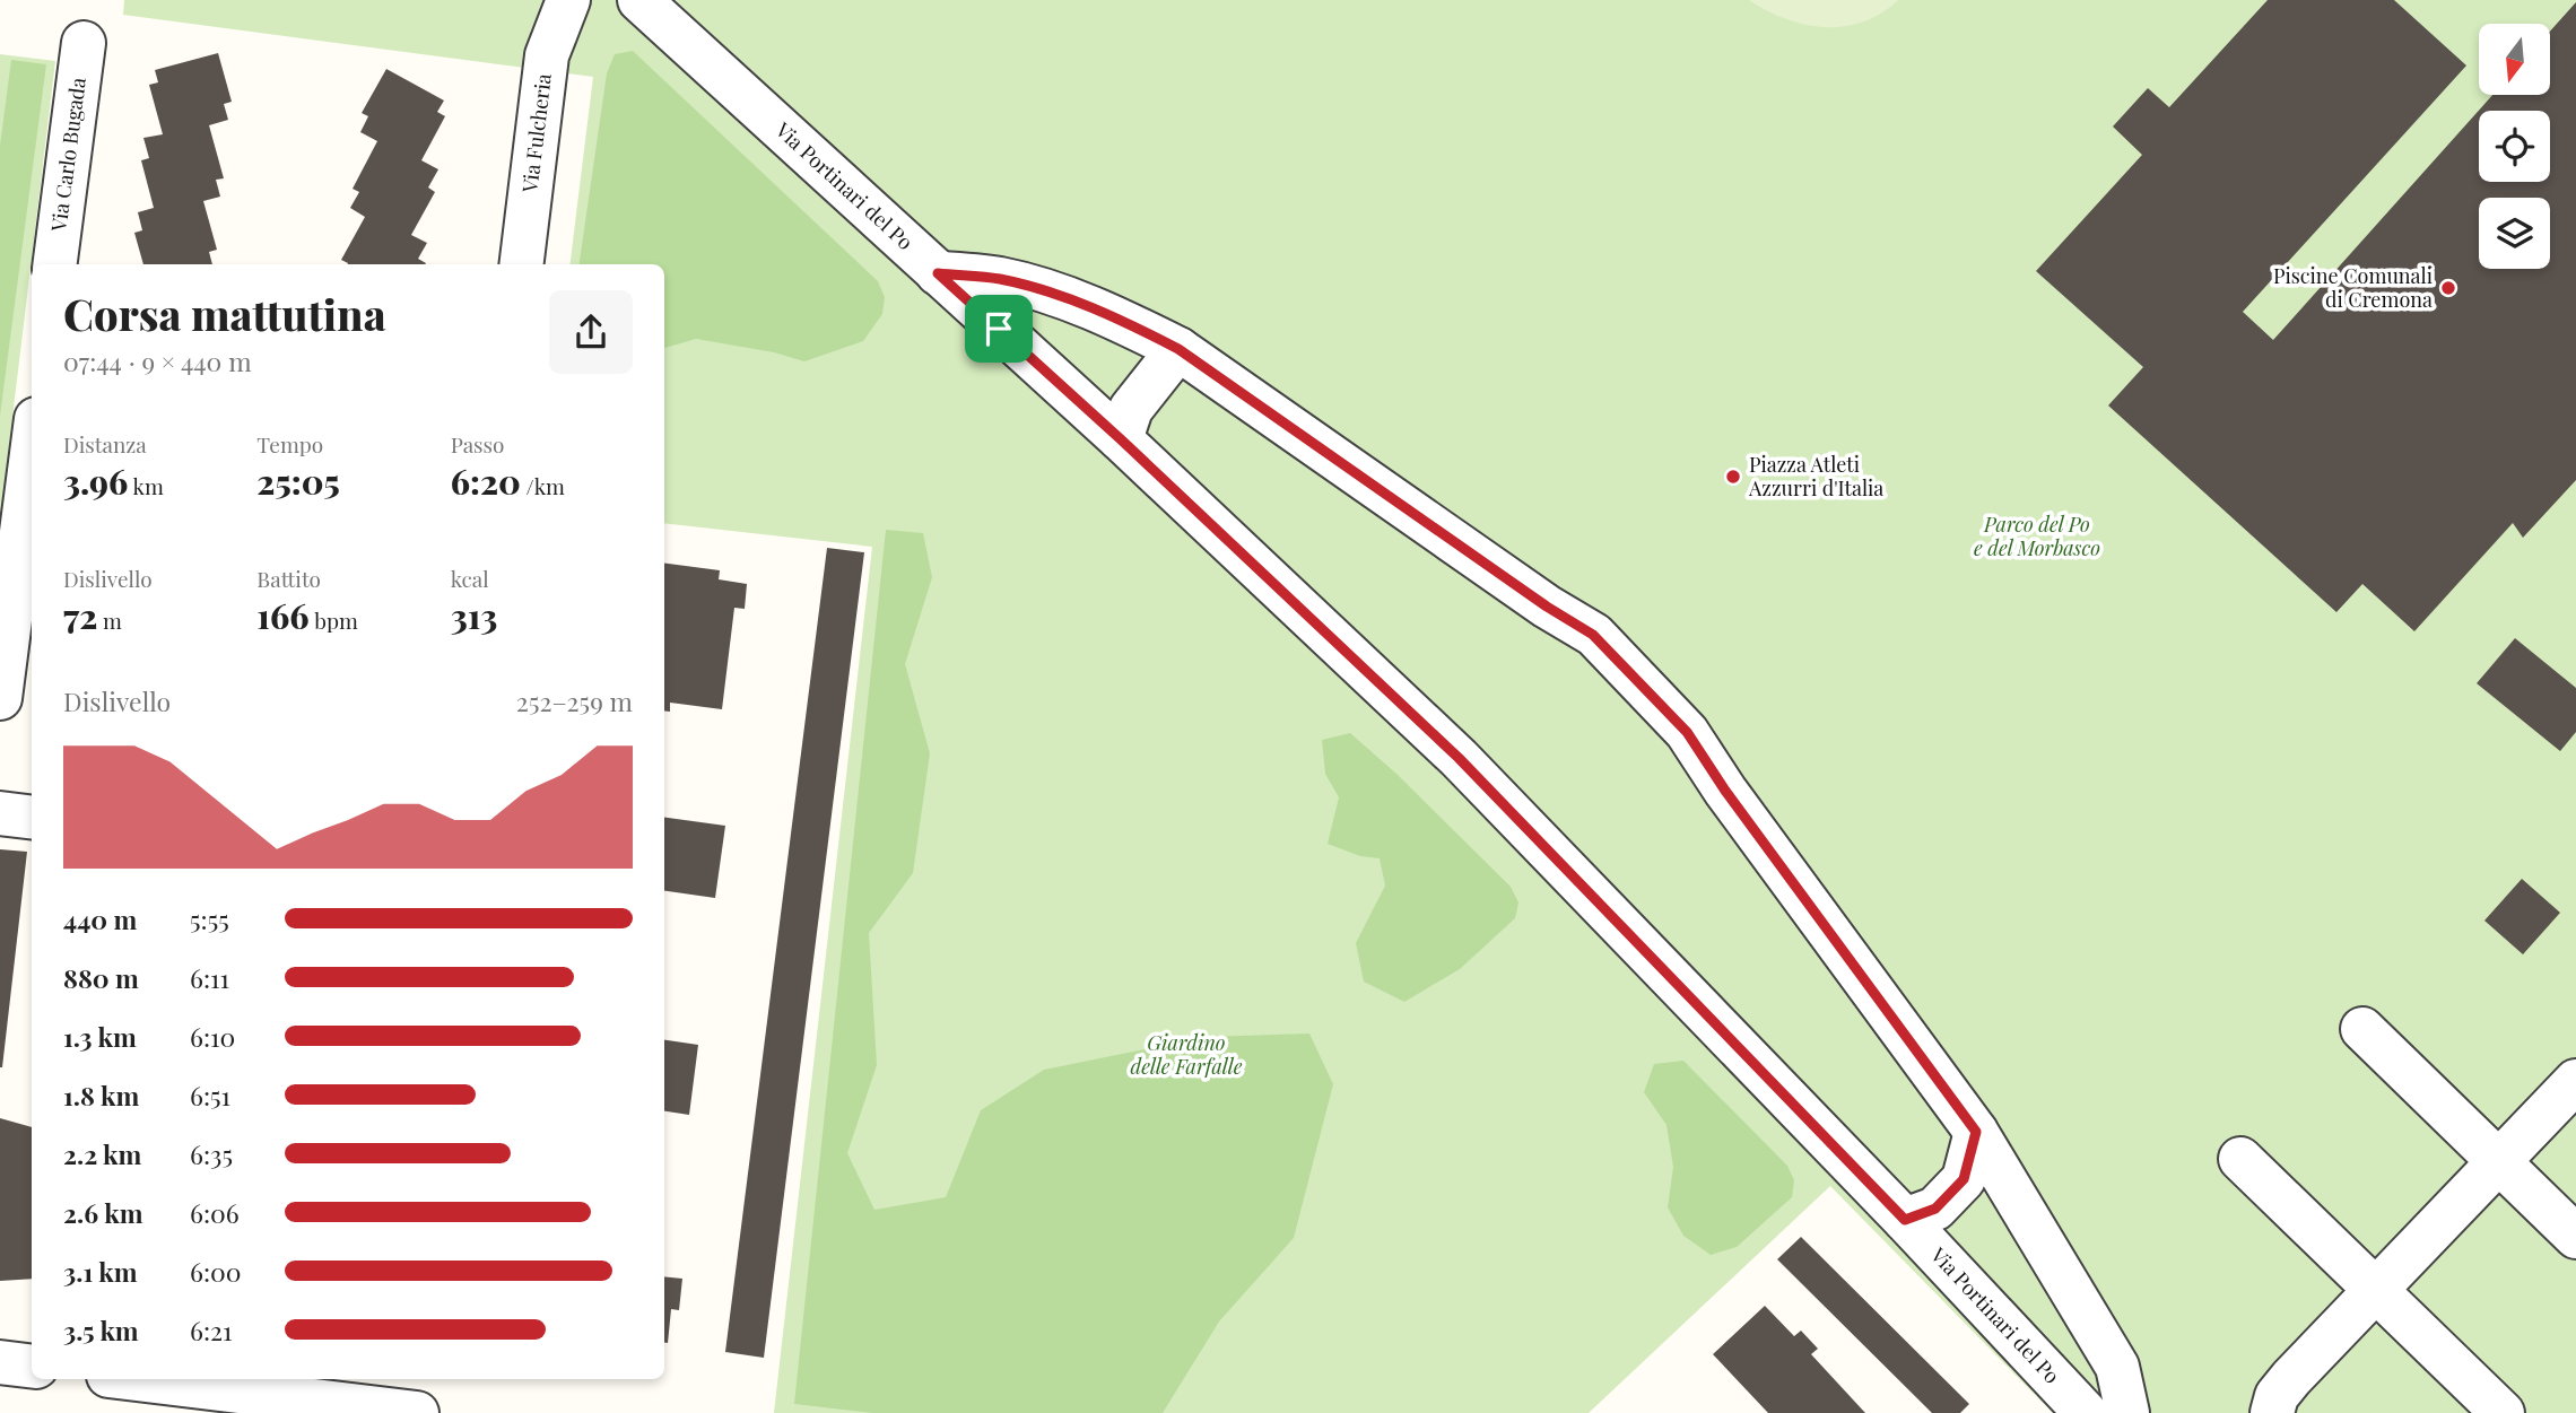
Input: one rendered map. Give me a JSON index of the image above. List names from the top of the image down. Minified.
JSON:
{"streets":{"street":["Via Fulcheria","Via Carlo Bugada","Via Portinari del Po"]},"parks":["Parco del Po e del Morbasco","Giardino delle Farfalle"],"places":["Piscine Comunali di Cremona","Piazza Atleti Azzurri d'Italia"],"north":"bottom","page":{"heading":["Corsa mattutina","07:44 · 9 × 440 m"],"stats":[["Distanza","3.96 km"],["Tempo","25:05"],["Passo","6:20 /km"],["Dislivello","72 m"],["Battito","166 bpm"],["kcal","313"]],"chart":["Dislivello","252–259 m"],"list":[{"name":"440 m","note":"5:55"},{"name":"880 m","note":"6:11"},{"name":"1.3 km","note":"6:10"},{"name":"1.8 km","note":"6:51"},{"name":"2.2 km","note":"6:35"},{"name":"2.6 km","note":"6:06"},{"name":"3.1 km","note":"6:00"},{"name":"3.5 km","note":"6:21"}]}}
